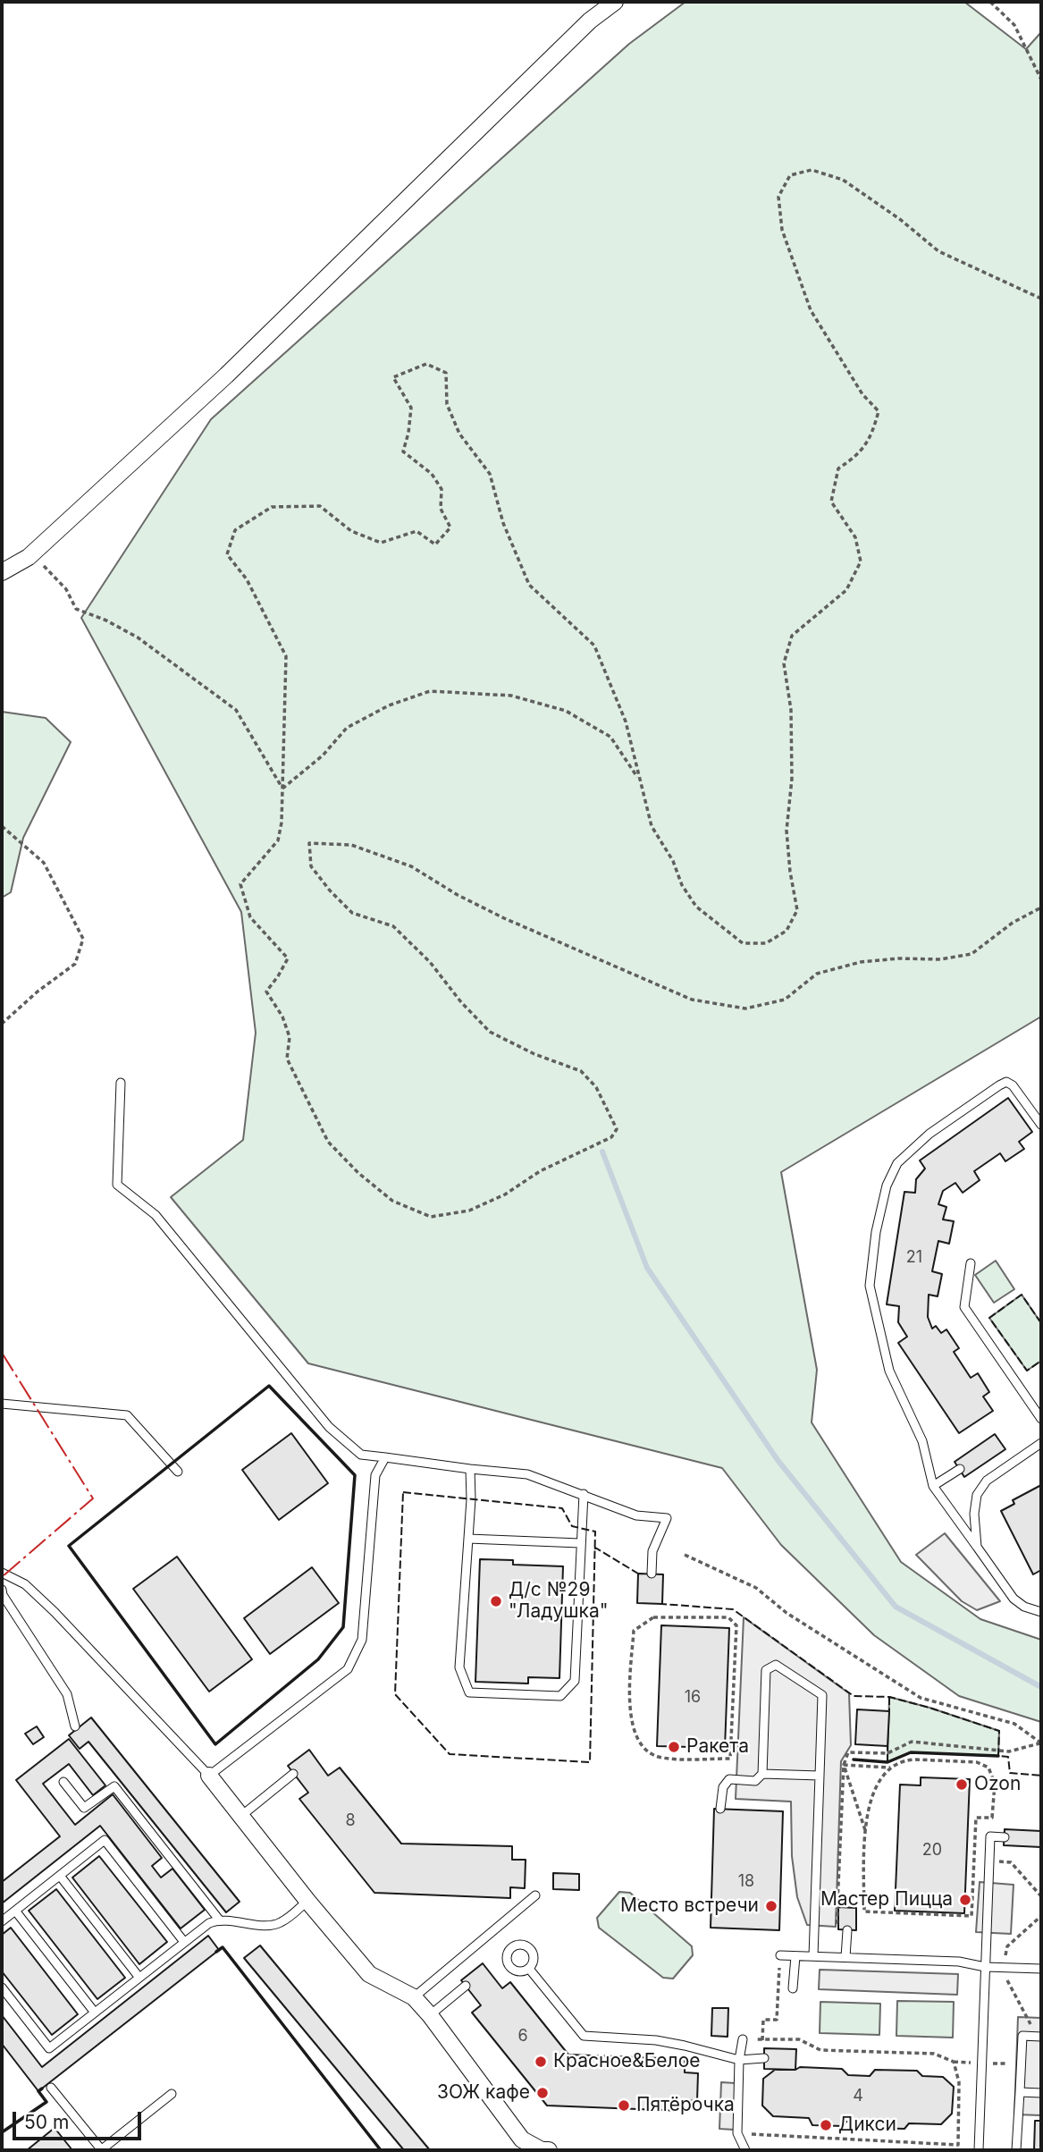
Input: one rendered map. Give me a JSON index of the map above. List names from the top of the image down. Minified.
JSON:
{"places":["Д/с №29 \"Ладушка\"","Ракета","Ozon","Мастер Пицца","Место встречи","Красное&Белое","ЗОЖ кафе","Пятёрочка","Дикси"],"house_numbers":["21","16","8","20","18","6","4"],"scale_bar":"50 m"}
